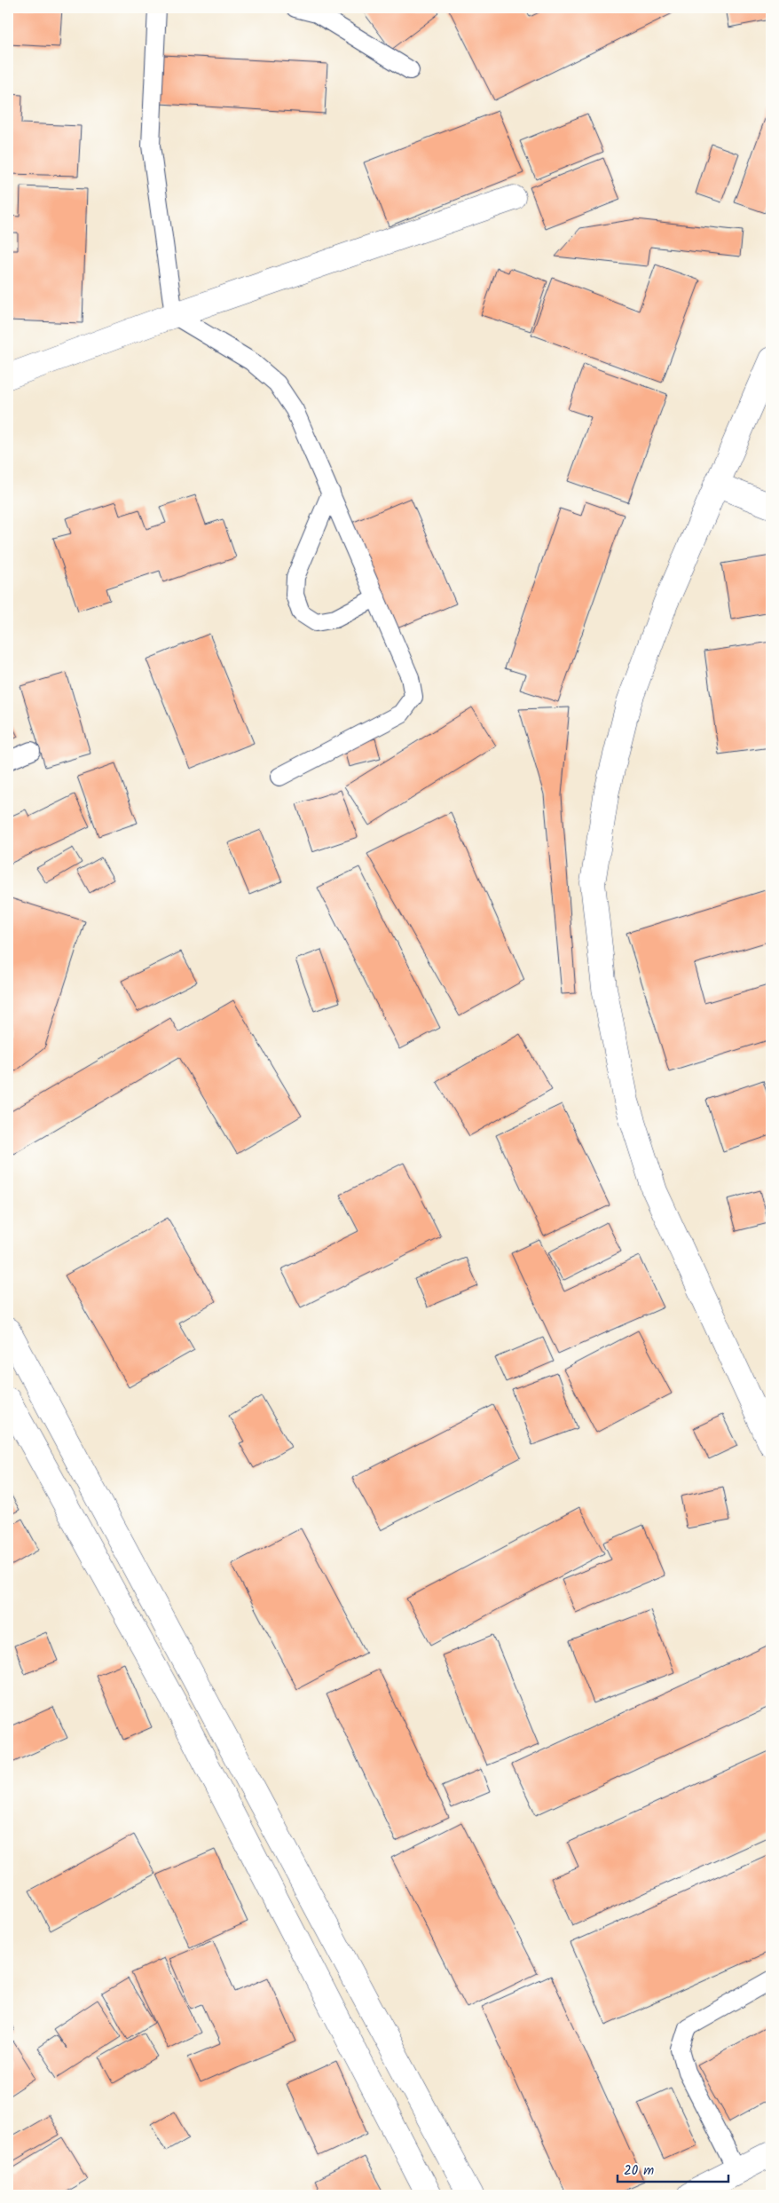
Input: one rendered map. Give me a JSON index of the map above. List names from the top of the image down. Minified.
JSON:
{"scale_bar":"20 m"}
